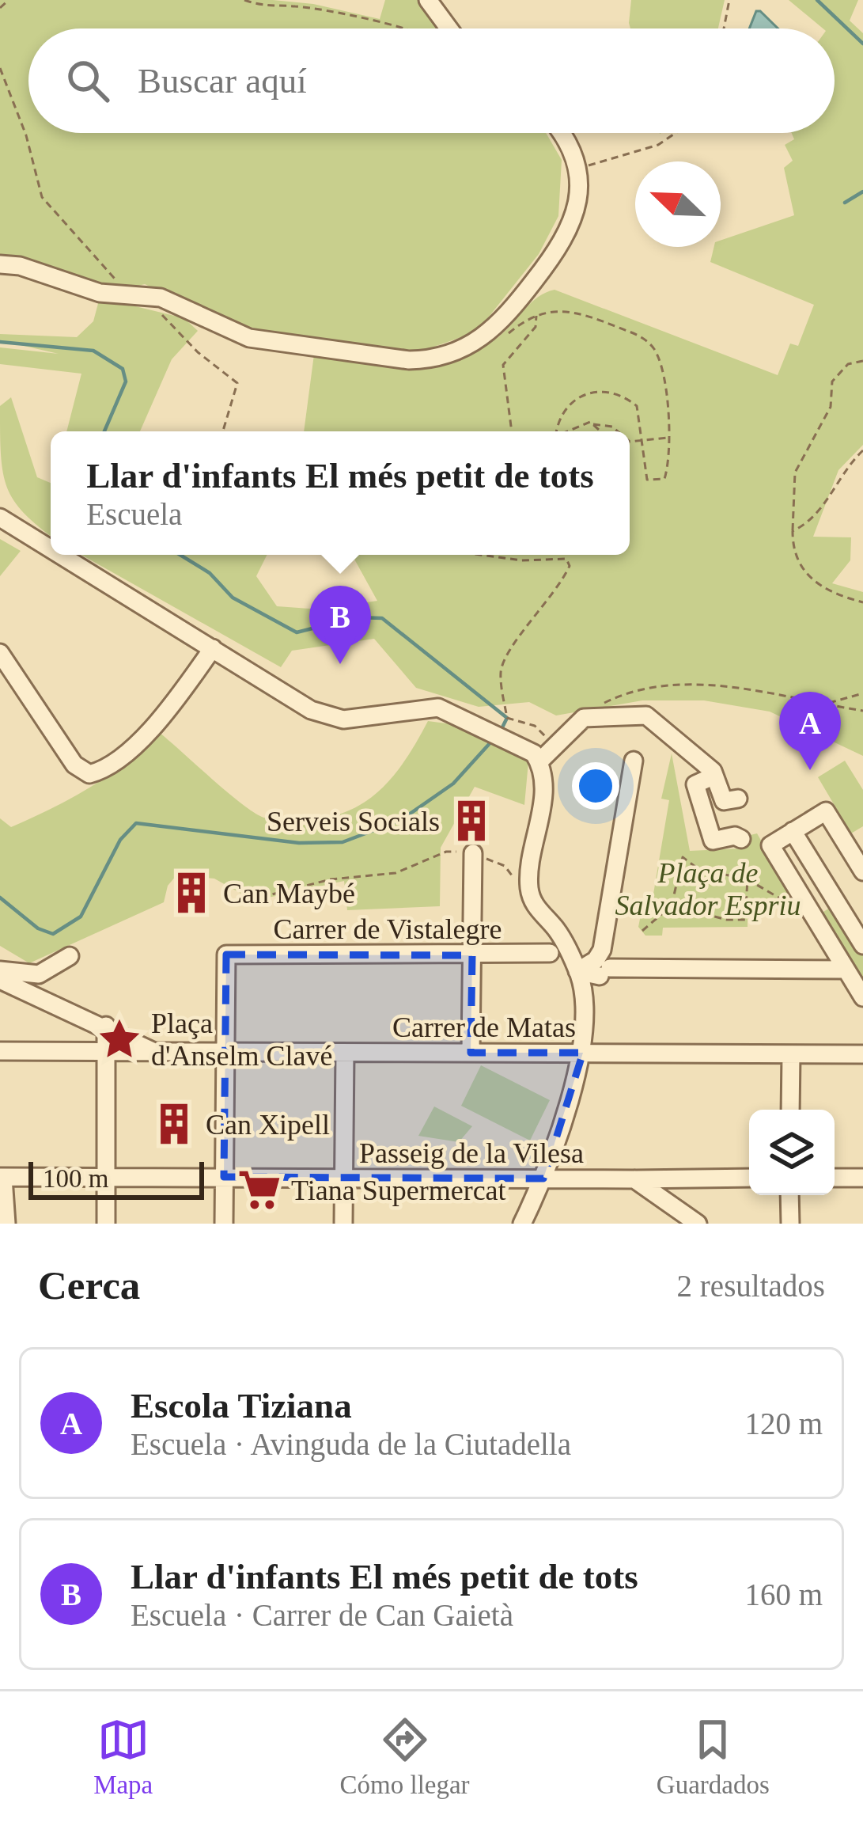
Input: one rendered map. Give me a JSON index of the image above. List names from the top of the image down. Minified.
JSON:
{"streets":{"street":["Carrer de Vistalegre","Carrer de Matas","Passeig de la Vilesa"]},"crossings":[["Carrer de Vistalegre","Carrer de Matas"]],"parks":["Plaça de Salvador Espriu"],"places":{"building":["Serveis Socials","Can Maybé","Can Xipell"],"place":["Plaça d'Anselm Clavé"],"supermarket":["Tiana Supermercat"]},"scale_bar":"100 m","north":"top left","page":{"search":"Buscar aquí","popup":["Llar d'infants El més petit de tots","Escuela"],"pins":["B","A"],"scale":"100 m","heading":["Cerca","2 resultados"],"list":[{"mark":"A","name":"Escola Tiziana","note":"Escuela · Avinguda de la Ciutadella","value":"120 m"},{"mark":"B","name":"Llar d'infants El més petit de tots","note":"Escuela · Carrer de Can Gaietà","value":"160 m"}],"nav":["Mapa","Cómo llegar","Guardados"]}}
